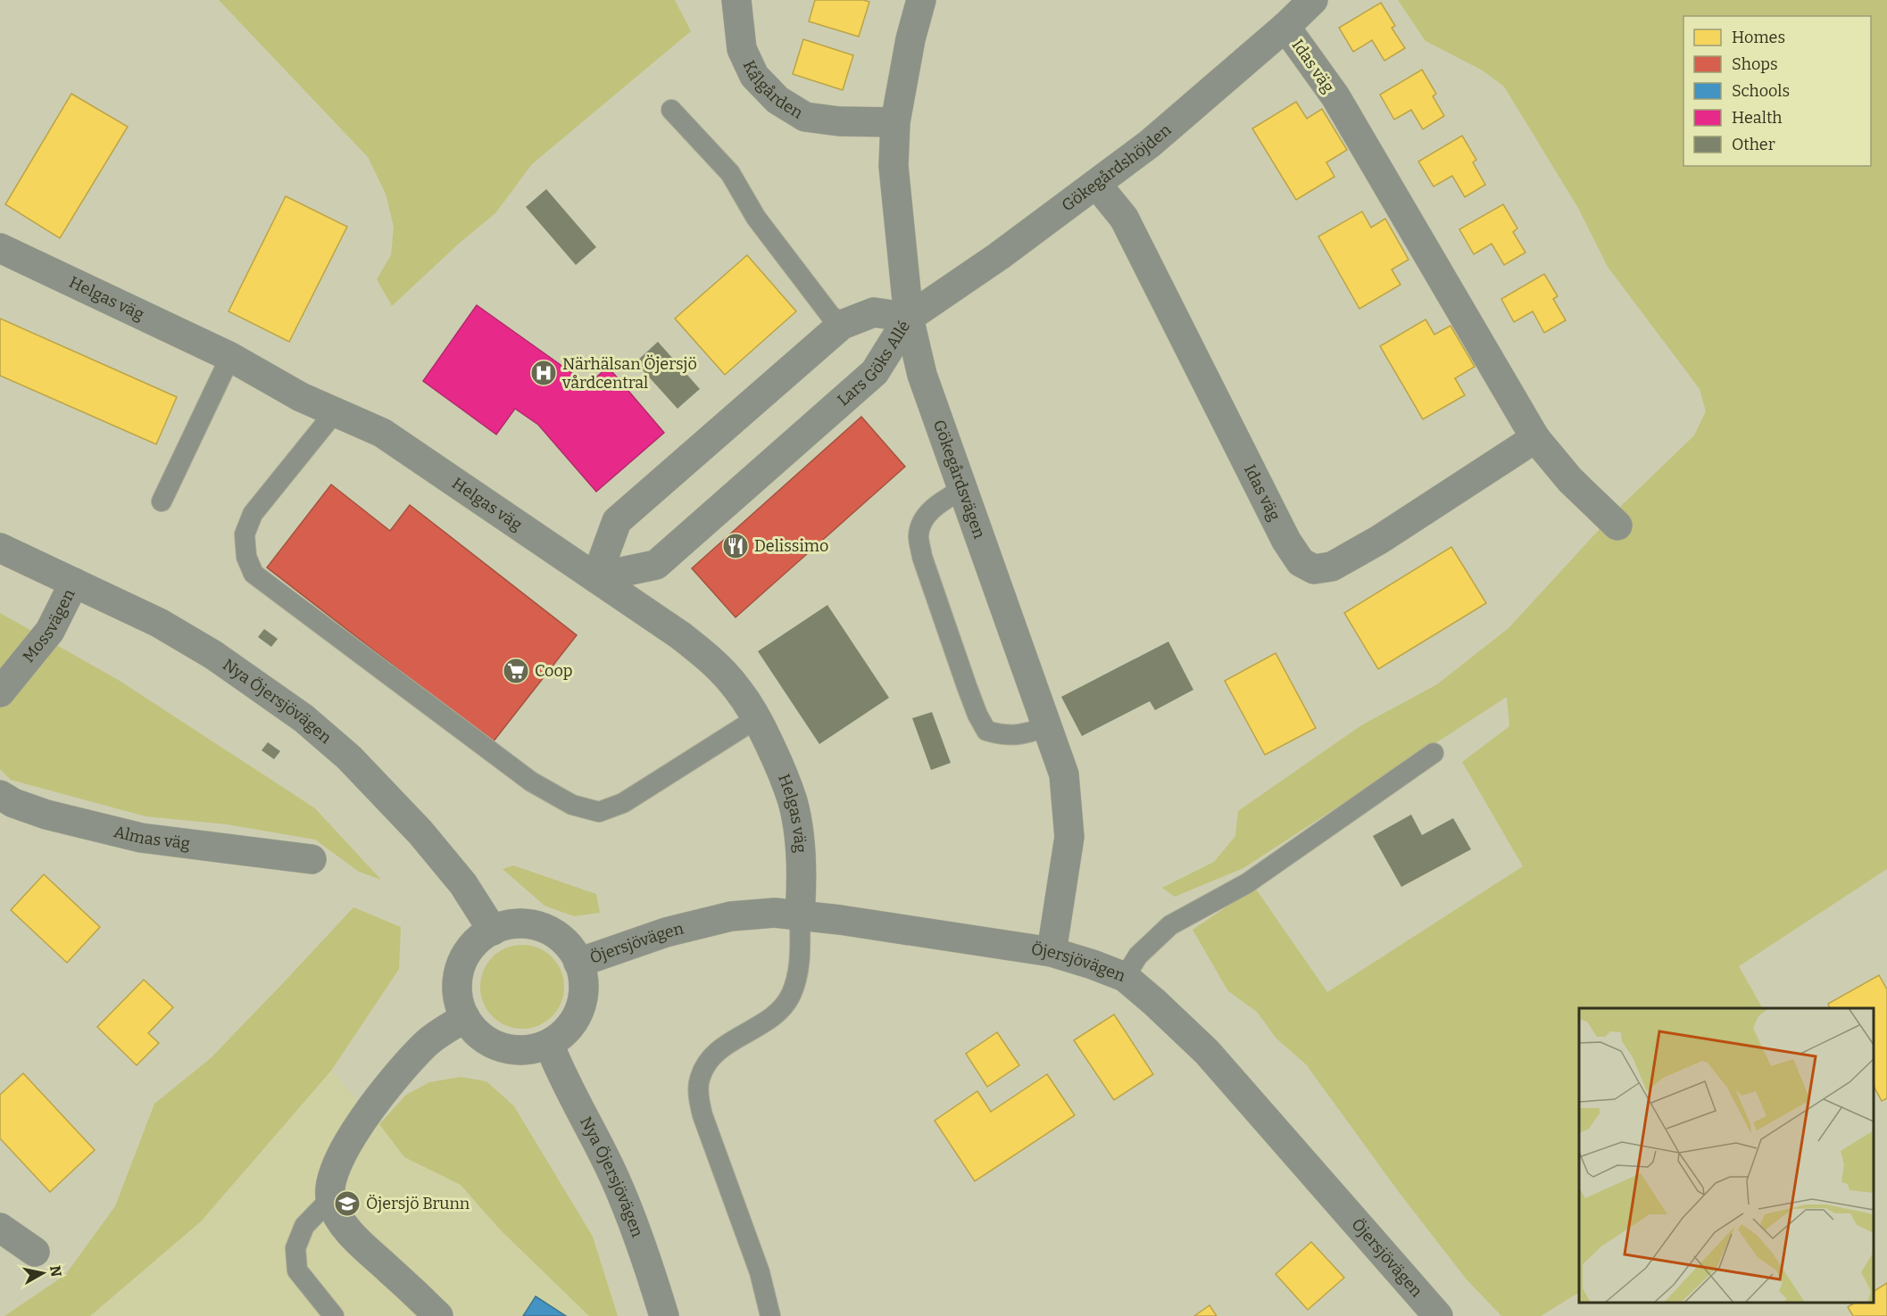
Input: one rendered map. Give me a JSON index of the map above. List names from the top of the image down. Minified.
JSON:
{"streets":{"street":["Idas väg","Kålgården","Gökegårdshöjden","Helgas väg","Lars Göks Allé","Gökegårdsvägen","Mossvägen","Nya Öjersjövägen","Almas väg","Öjersjövägen"]},"crossings":[["Idas väg","Gökegårdshöjden"],["Kålgården","Gökegårdsvägen"],["Gökegårdshöjden","Lars Göks Allé"],["Gökegårdshöjden","Gökegårdsvägen"],["Helgas väg","Lars Göks Allé"],["Helgas väg","Öjersjövägen"],["Lars Göks Allé","Gökegårdsvägen"],["Gökegårdsvägen","Öjersjövägen"],["Mossvägen","Nya Öjersjövägen"],["Nya Öjersjövägen","Öjersjövägen"]],"places":{"hospital":["Närhälsan Öjersjö vårdcentral"],"restaurant":["Delissimo"],"supermarket":["Coop"],"school or university":["Öjersjö Brunn"]},"legend":["Homes","Shops","Schools","Health","Other"],"north":"right"}
